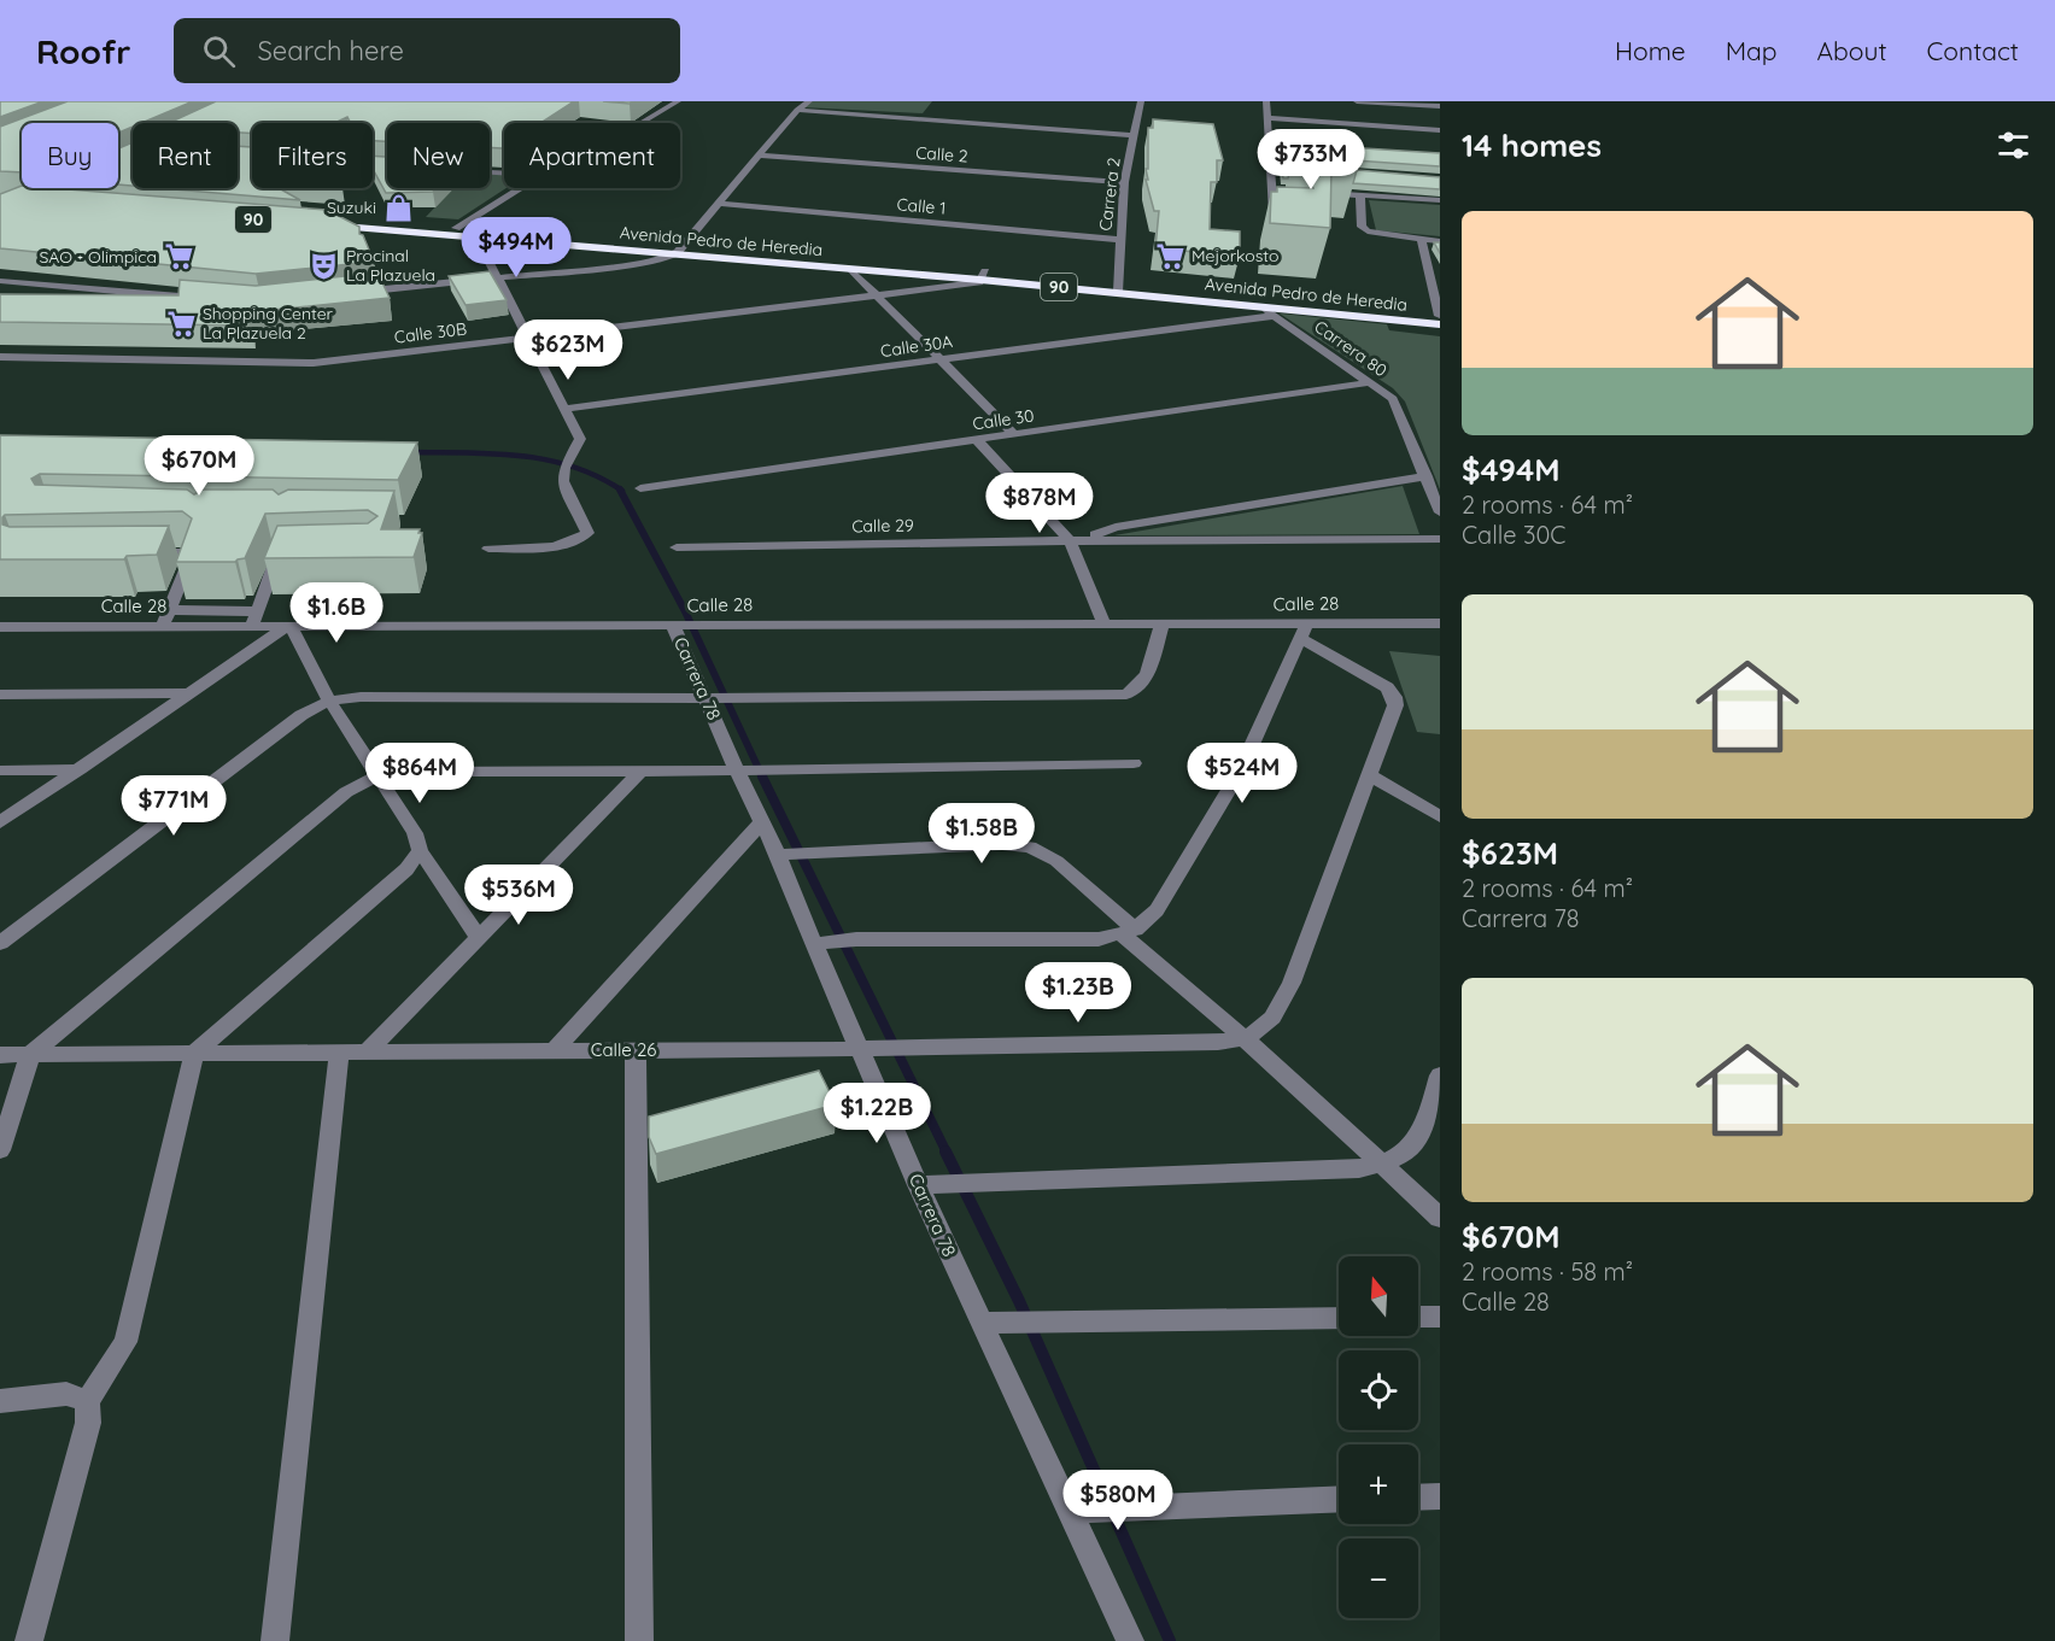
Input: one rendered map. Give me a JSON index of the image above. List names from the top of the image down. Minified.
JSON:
{"streets":{"highway":["90","Avenida Pedro de Heredia"],"street":["Calle 2","Carrera 2","Calle 1","Calle 30B","Calle 30A","Carrera 80","Calle 30","Calle 29","Calle 28","Carrera 78","Calle 26"]},"crossings":[["Calle 2","Carrera 2"],["Carrera 2","Calle 1"],["Carrera 2","Avenida Pedro de Heredia"],["Avenida Pedro de Heredia","Calle 30B"],["Avenida Pedro de Heredia","Carrera 80"],["Calle 30A","Carrera 80"],["Carrera 80","Calle 30"],["Carrera 80","Calle 29"],["Calle 28","Carrera 78"],["Carrera 78","Calle 26"]],"places":{"shop":["Suzuki"],"supermarket":["Mejorkosto","SAO - Olimpica","Shopping Center La Plazuela 2"],"theatre":["Procinal La Plazuela"]},"north":"top","page":{"header":"Roofr","search":"Search here","nav":["Home","Map","About","Contact"],"heading":"14 homes","chip":["Buy","Rent","Filters","New","Apartment"],"price":["$733M","$494M","$623M","$670M","$878M","$1.6B","$864M","$524M","$771M","$1.58B","$536M","$1.23B","$1.22B","$580M"],"list":[{"name":"$494M","note":"2 rooms · 64 m² · Calle 30C"},{"name":"$623M","note":"2 rooms · 64 m² · Carrera 78"},{"name":"$670M","note":"2 rooms · 58 m² · Calle 28"}],"map_buttons":["+","−"]}}
